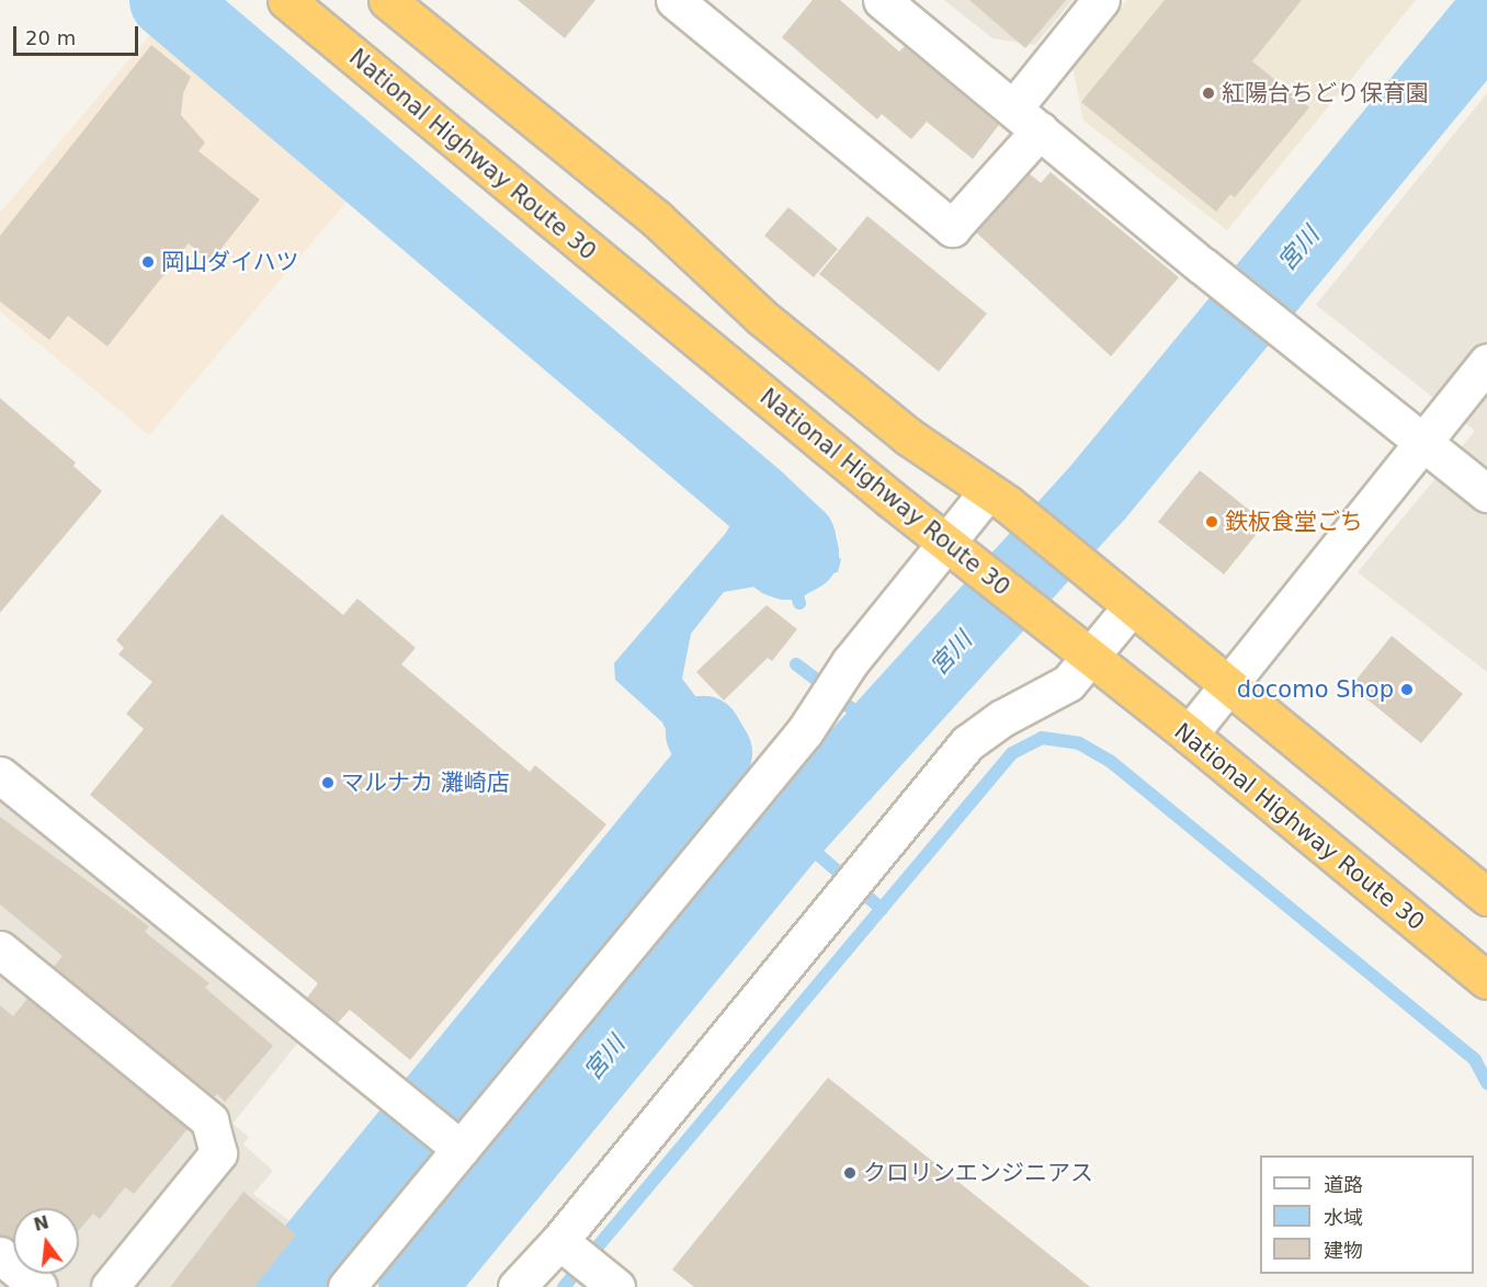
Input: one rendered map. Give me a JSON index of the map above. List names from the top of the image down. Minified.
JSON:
{"streets":{"highway":["National Highway Route 30"]},"water":["宮川"],"places":["紅陽台ちどり保育園","岡山ダイハツ","鉄板食堂ごち","docomo Shop","マルナカ 灘崎店","クロリンエンジニアス"],"legend":["道路","水域","建物"],"scale_bar":"20 m","north":"top"}
